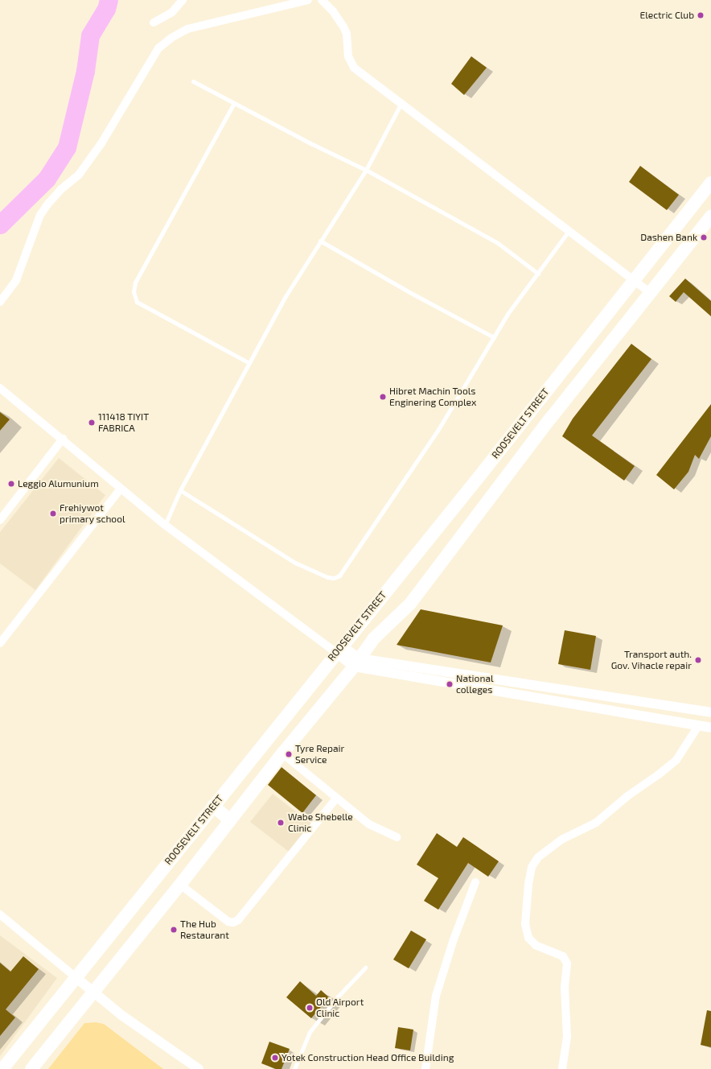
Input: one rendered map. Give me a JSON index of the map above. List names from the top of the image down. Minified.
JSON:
{"streets":{"main road":["ROOSEVELT STREET"]},"places":["Electric Club","Dashen Bank","Hibret Machin Tools Enginering Complex","111418 TIYIT FABRICA","Leggio Alumunium","Frehiywot primary school","Transport auth. Gov. Vihacle repair","National colleges","Tyre Repair Service","Wabe Shebelle Clinic","The Hub Restaurant","Old Airport Clinic","Yotek Construction Head Office Building"]}
